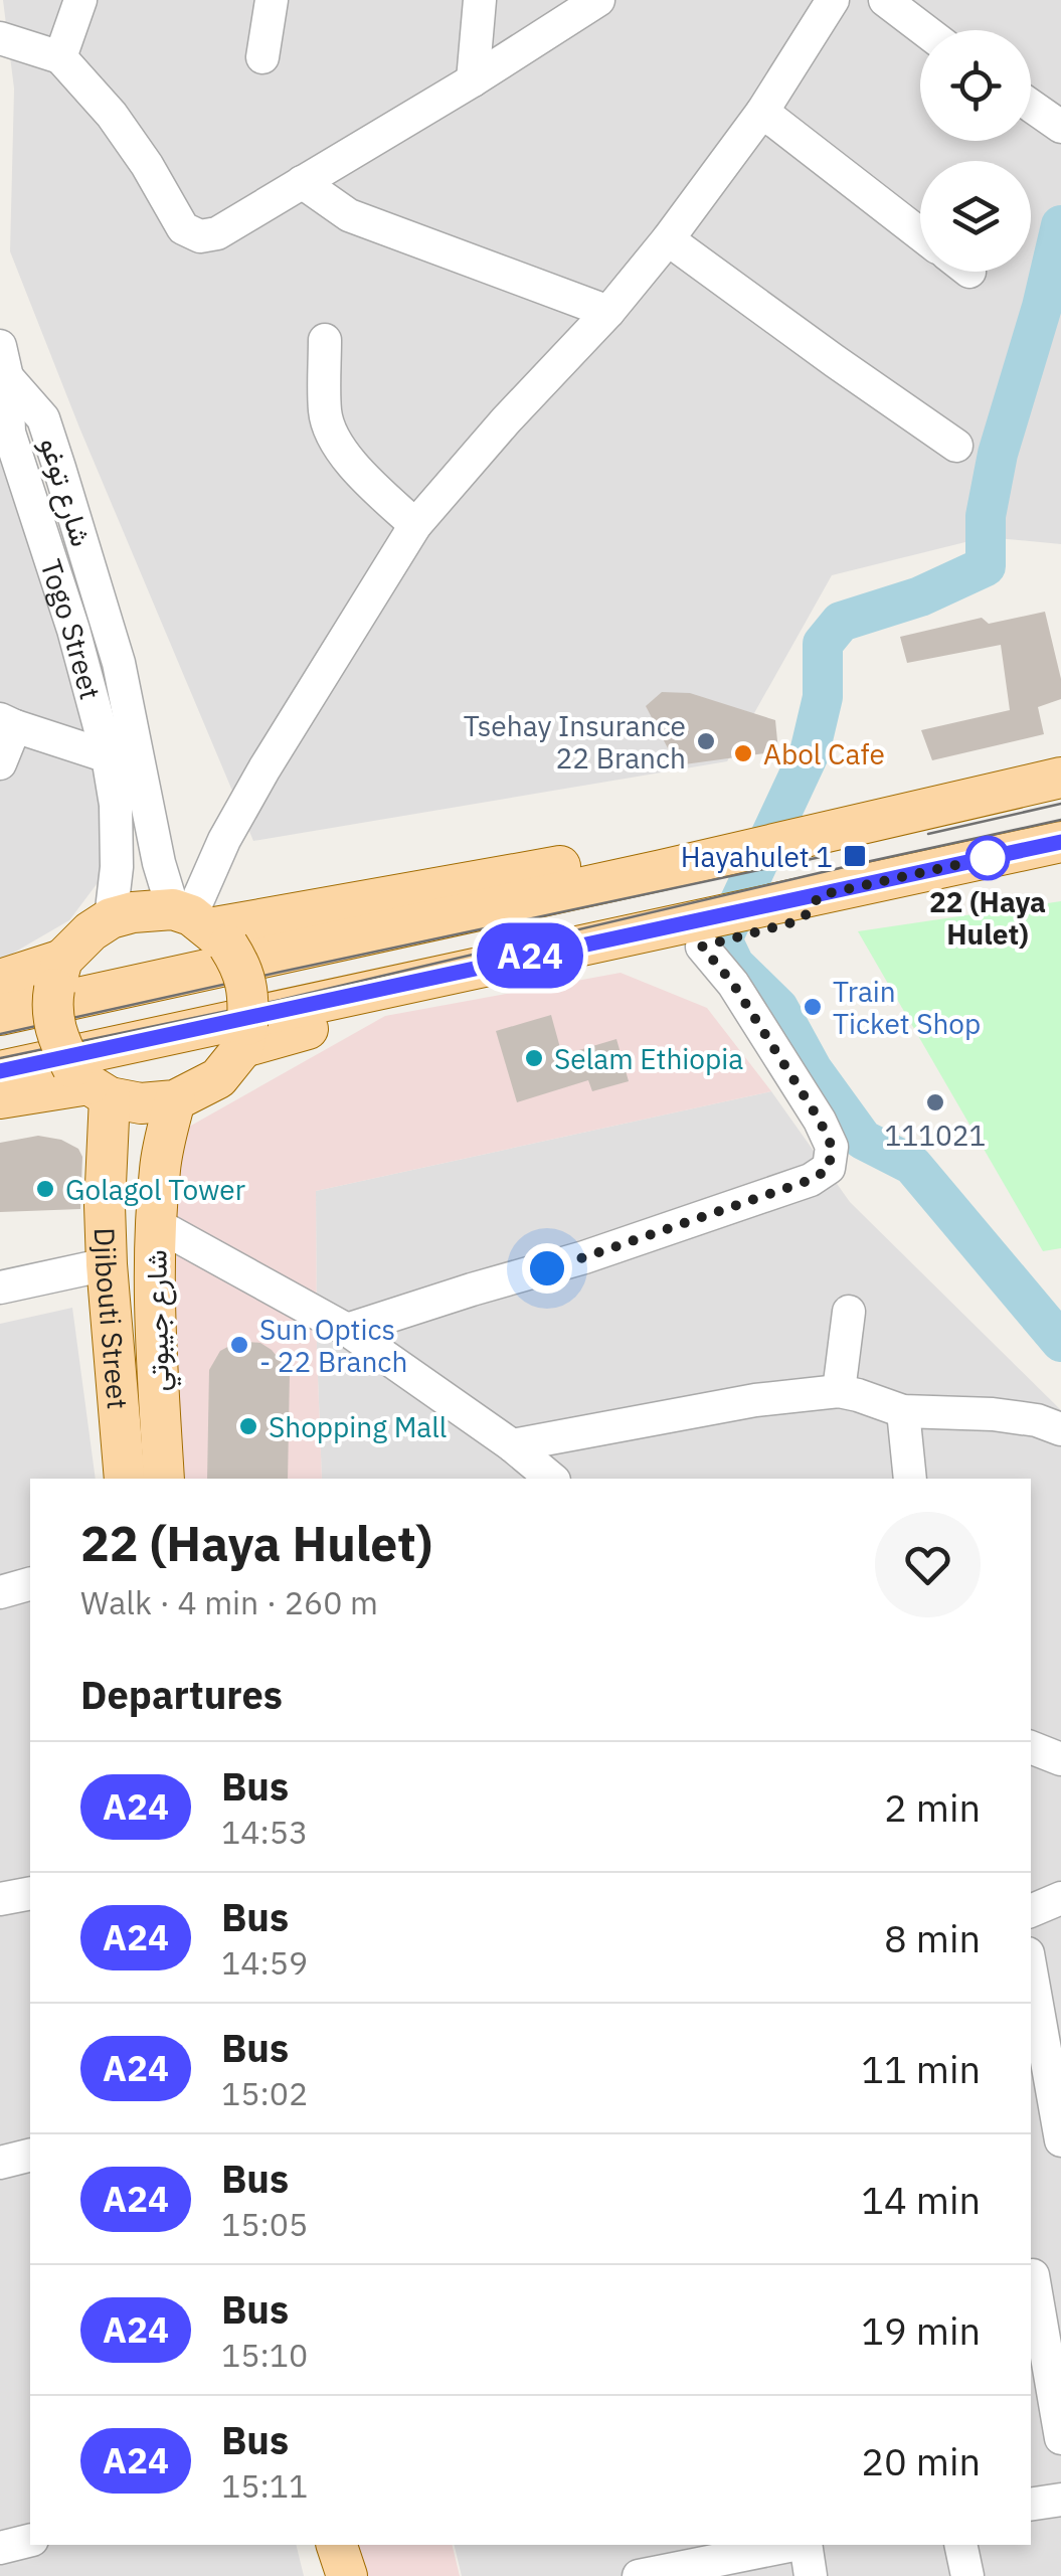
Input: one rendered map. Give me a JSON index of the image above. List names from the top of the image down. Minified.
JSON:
{"streets":{"main road":["Djibouti Street","شارع جيبوتي"],"street":["شارع توغو","Togo Street"]},"crossings":[["شارع توغو","Togo Street"],["شارع توغو","Djibouti Street"],["شارع توغو","شارع جيبوتي"],["Togo Street","Djibouti Street"],["Togo Street","شارع جيبوتي"],["Djibouti Street","شارع جيبوتي"]],"places":{"other":["Tsehay Insurance 22 Branch","Abol Cafe","22 (Haya Hulet)","Train Ticket Shop","Selam Ethiopia","111021","Golagol Tower","Sun Optics - 22 Branch","Shopping Mall"],"transit":["Hayahulet 1"]},"lines":["bus line A24"],"page":{"on_map":"A24","heading":[["22 (Haya Hulet)","Walk · 4 min · 260 m"],"Departures"],"list":[{"mark":"A24","name":"Bus","note":"14:53","value":"2 min"},{"mark":"A24","name":"Bus","note":"14:59","value":"8 min"},{"mark":"A24","name":"Bus","note":"15:02","value":"11 min"},{"mark":"A24","name":"Bus","note":"15:05","value":"14 min"},{"mark":"A24","name":"Bus","note":"15:10","value":"19 min"},{"mark":"A24","name":"Bus","note":"15:11","value":"20 min"}]}}
